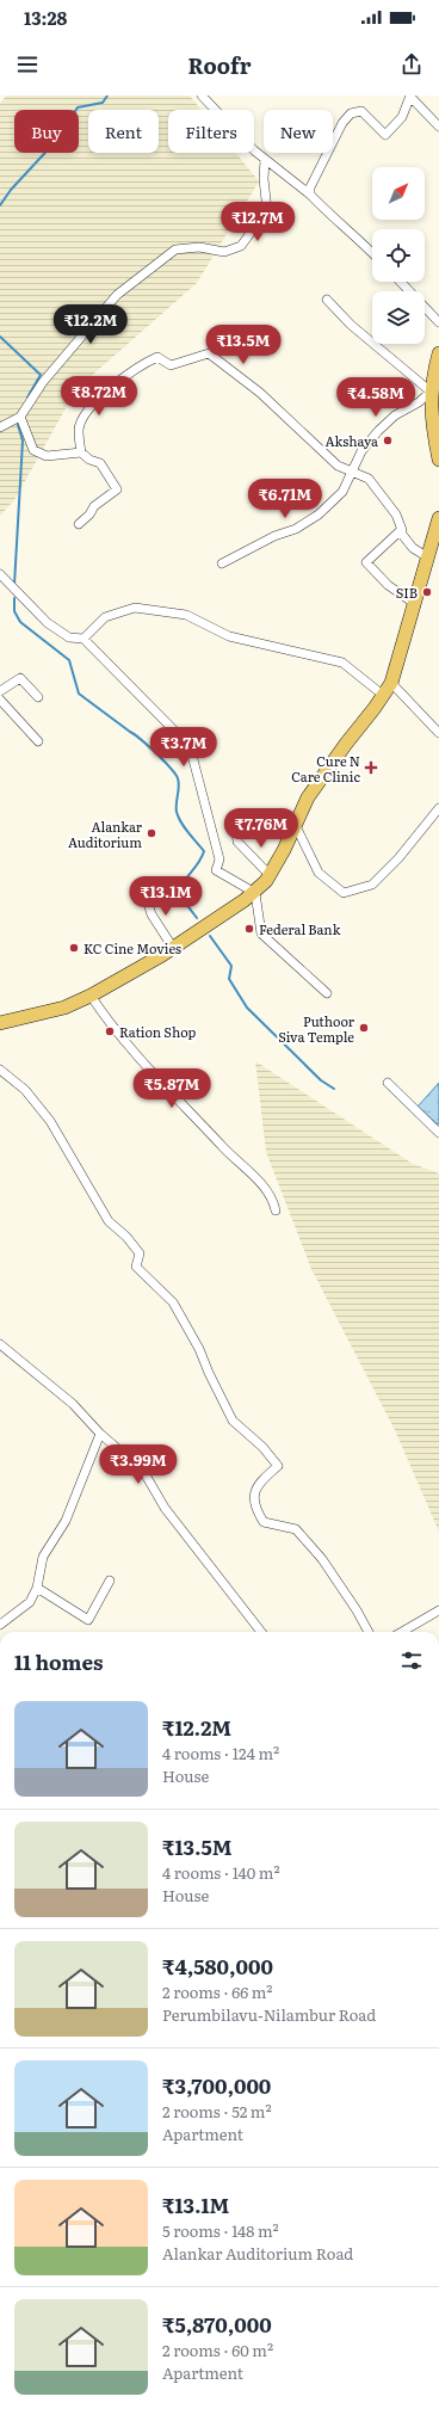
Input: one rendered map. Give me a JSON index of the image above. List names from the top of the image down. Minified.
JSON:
{"places":{"other":["Akshaya","SIB","Alankar Auditorium","Federal Bank","KC Cine Movies","Puthoor Siva Temple","Ration Shop"],"health":["Cure N Care Clinic"]},"north":"top right","page":{"status":"13:28","header":"Roofr","chip":["Buy","Rent","Filters","New"],"price":["₹12.7M","₹12.2M","₹13.5M","₹8.72M","₹4.58M","₹6.71M","₹3.7M","₹7.76M","₹13.1M","₹5.87M","₹3.99M"],"heading":"11 homes","list":[{"name":"₹12.2M","note":"4 rooms · 124 m² · House"},{"name":"₹13.5M","note":"4 rooms · 140 m² · House"},{"name":"₹4,580,000","note":"2 rooms · 66 m² · Perumbilavu-Nilambur Road"},{"name":"₹3,700,000","note":"2 rooms · 52 m² · Apartment"},{"name":"₹13.1M","note":"5 rooms · 148 m² · Alankar Auditorium Road"},{"name":"₹5,870,000","note":"2 rooms · 60 m² · Apartment"}]}}
